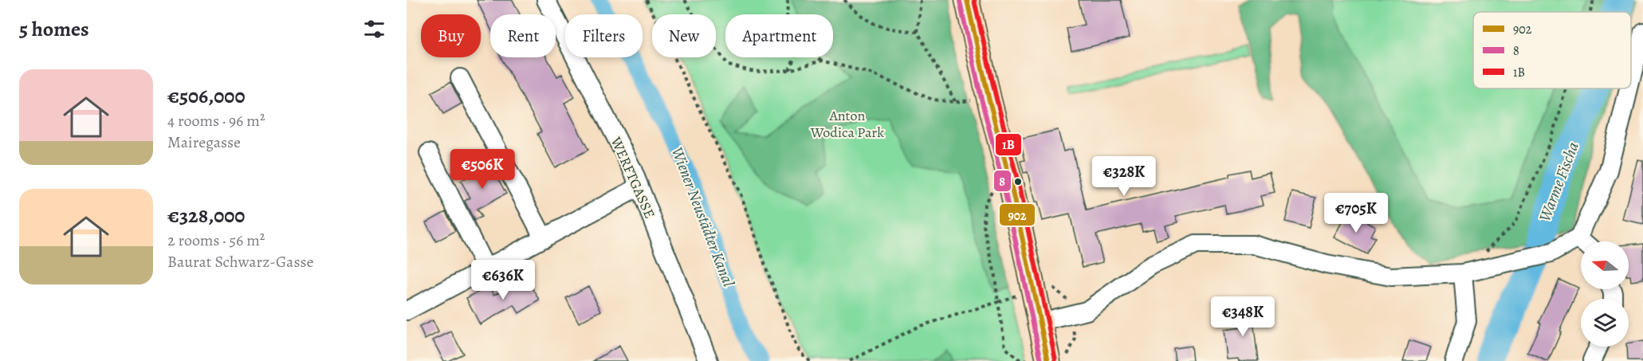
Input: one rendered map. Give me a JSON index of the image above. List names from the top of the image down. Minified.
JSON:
{"streets":{"street":["WERFTGASSE"]},"water":["Warme Fischa","Wiener Neustädter Kanal"],"parks":["Anton Wodica Park"],"lines":["transit line 902","transit line 1B","transit line 8"],"legend":["902","8","1B"],"north":"left","page":{"heading":"5 homes","chip":["Buy","Rent","Filters","New","Apartment"],"list":[{"name":"€506,000","note":"4 rooms · 96 m² · Mairegasse"},{"name":"€328,000","note":"2 rooms · 56 m² · Baurat Schwarz-Gasse"}],"price":["€506K","€328K","€705K","€636K","€348K"]}}
